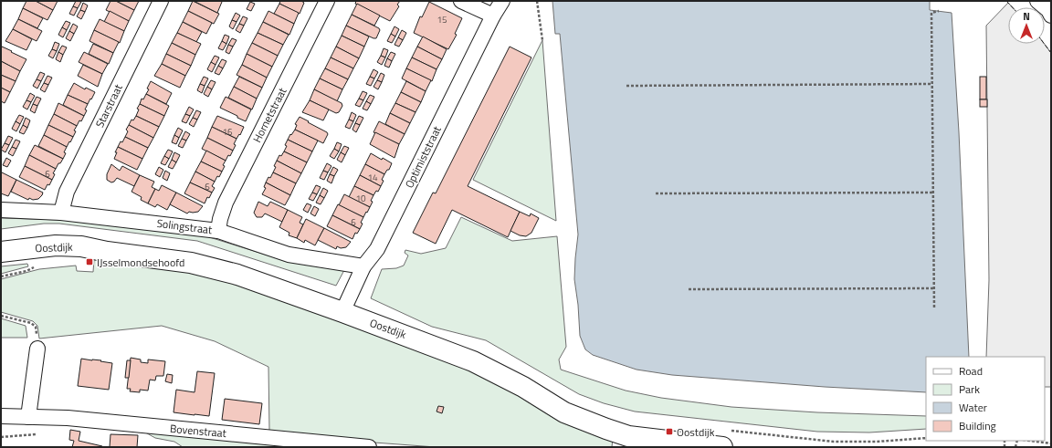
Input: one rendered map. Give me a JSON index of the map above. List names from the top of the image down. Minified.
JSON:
{"streets":{"street":["Starstraat","Hornetstraat","Optimiststraat","Solingstraat","Oostdijk","Bovenstraat"]},"crossings":[["Starstraat","Solingstraat"],["Hornetstraat","Solingstraat"],["Optimiststraat","Solingstraat"],["Optimiststraat","Oostdijk"]],"places":{"transit":["IJsselmondsehoofd","Oostdijk"]},"house_numbers":["15","16","6","14","6","10","6"],"legend":["Road","Park","Water","Building"],"north":"top"}
